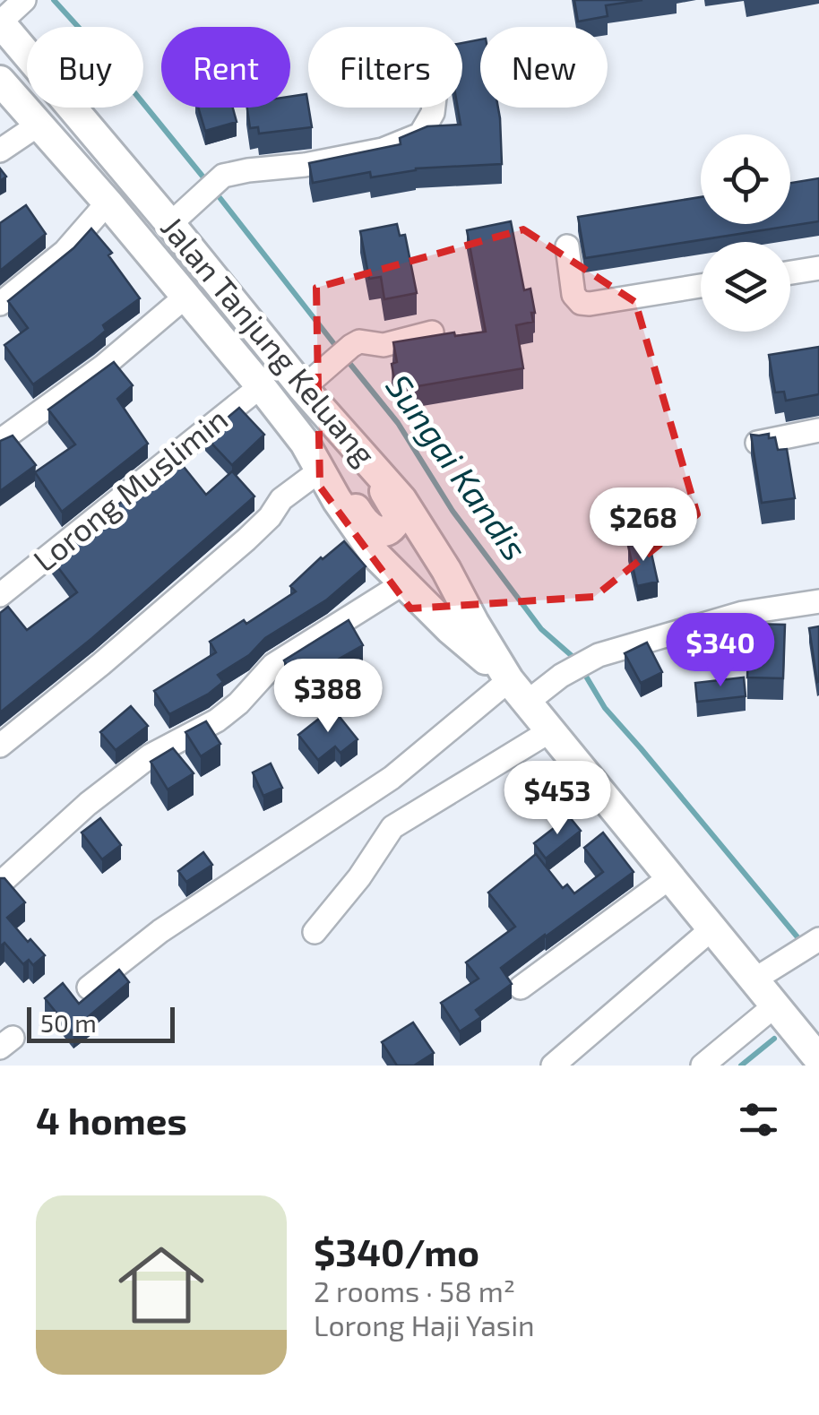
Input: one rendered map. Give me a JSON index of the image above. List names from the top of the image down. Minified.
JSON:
{"streets":{"main road":["Jalan Tanjung Keluang"],"street":["Lorong Muslimin"]},"crossings":[["Jalan Tanjung Keluang","Lorong Muslimin"]],"water":["Sungai Kandis"],"scale_bar":"50 m","page":{"chip":["Buy","Rent","Filters","New"],"price":["$268","$340","$388","$453"],"scale":"50 m","heading":"4 homes","list":[{"name":"$340/mo","note":"2 rooms · 58 m² · Lorong Haji Yasin"}]}}
